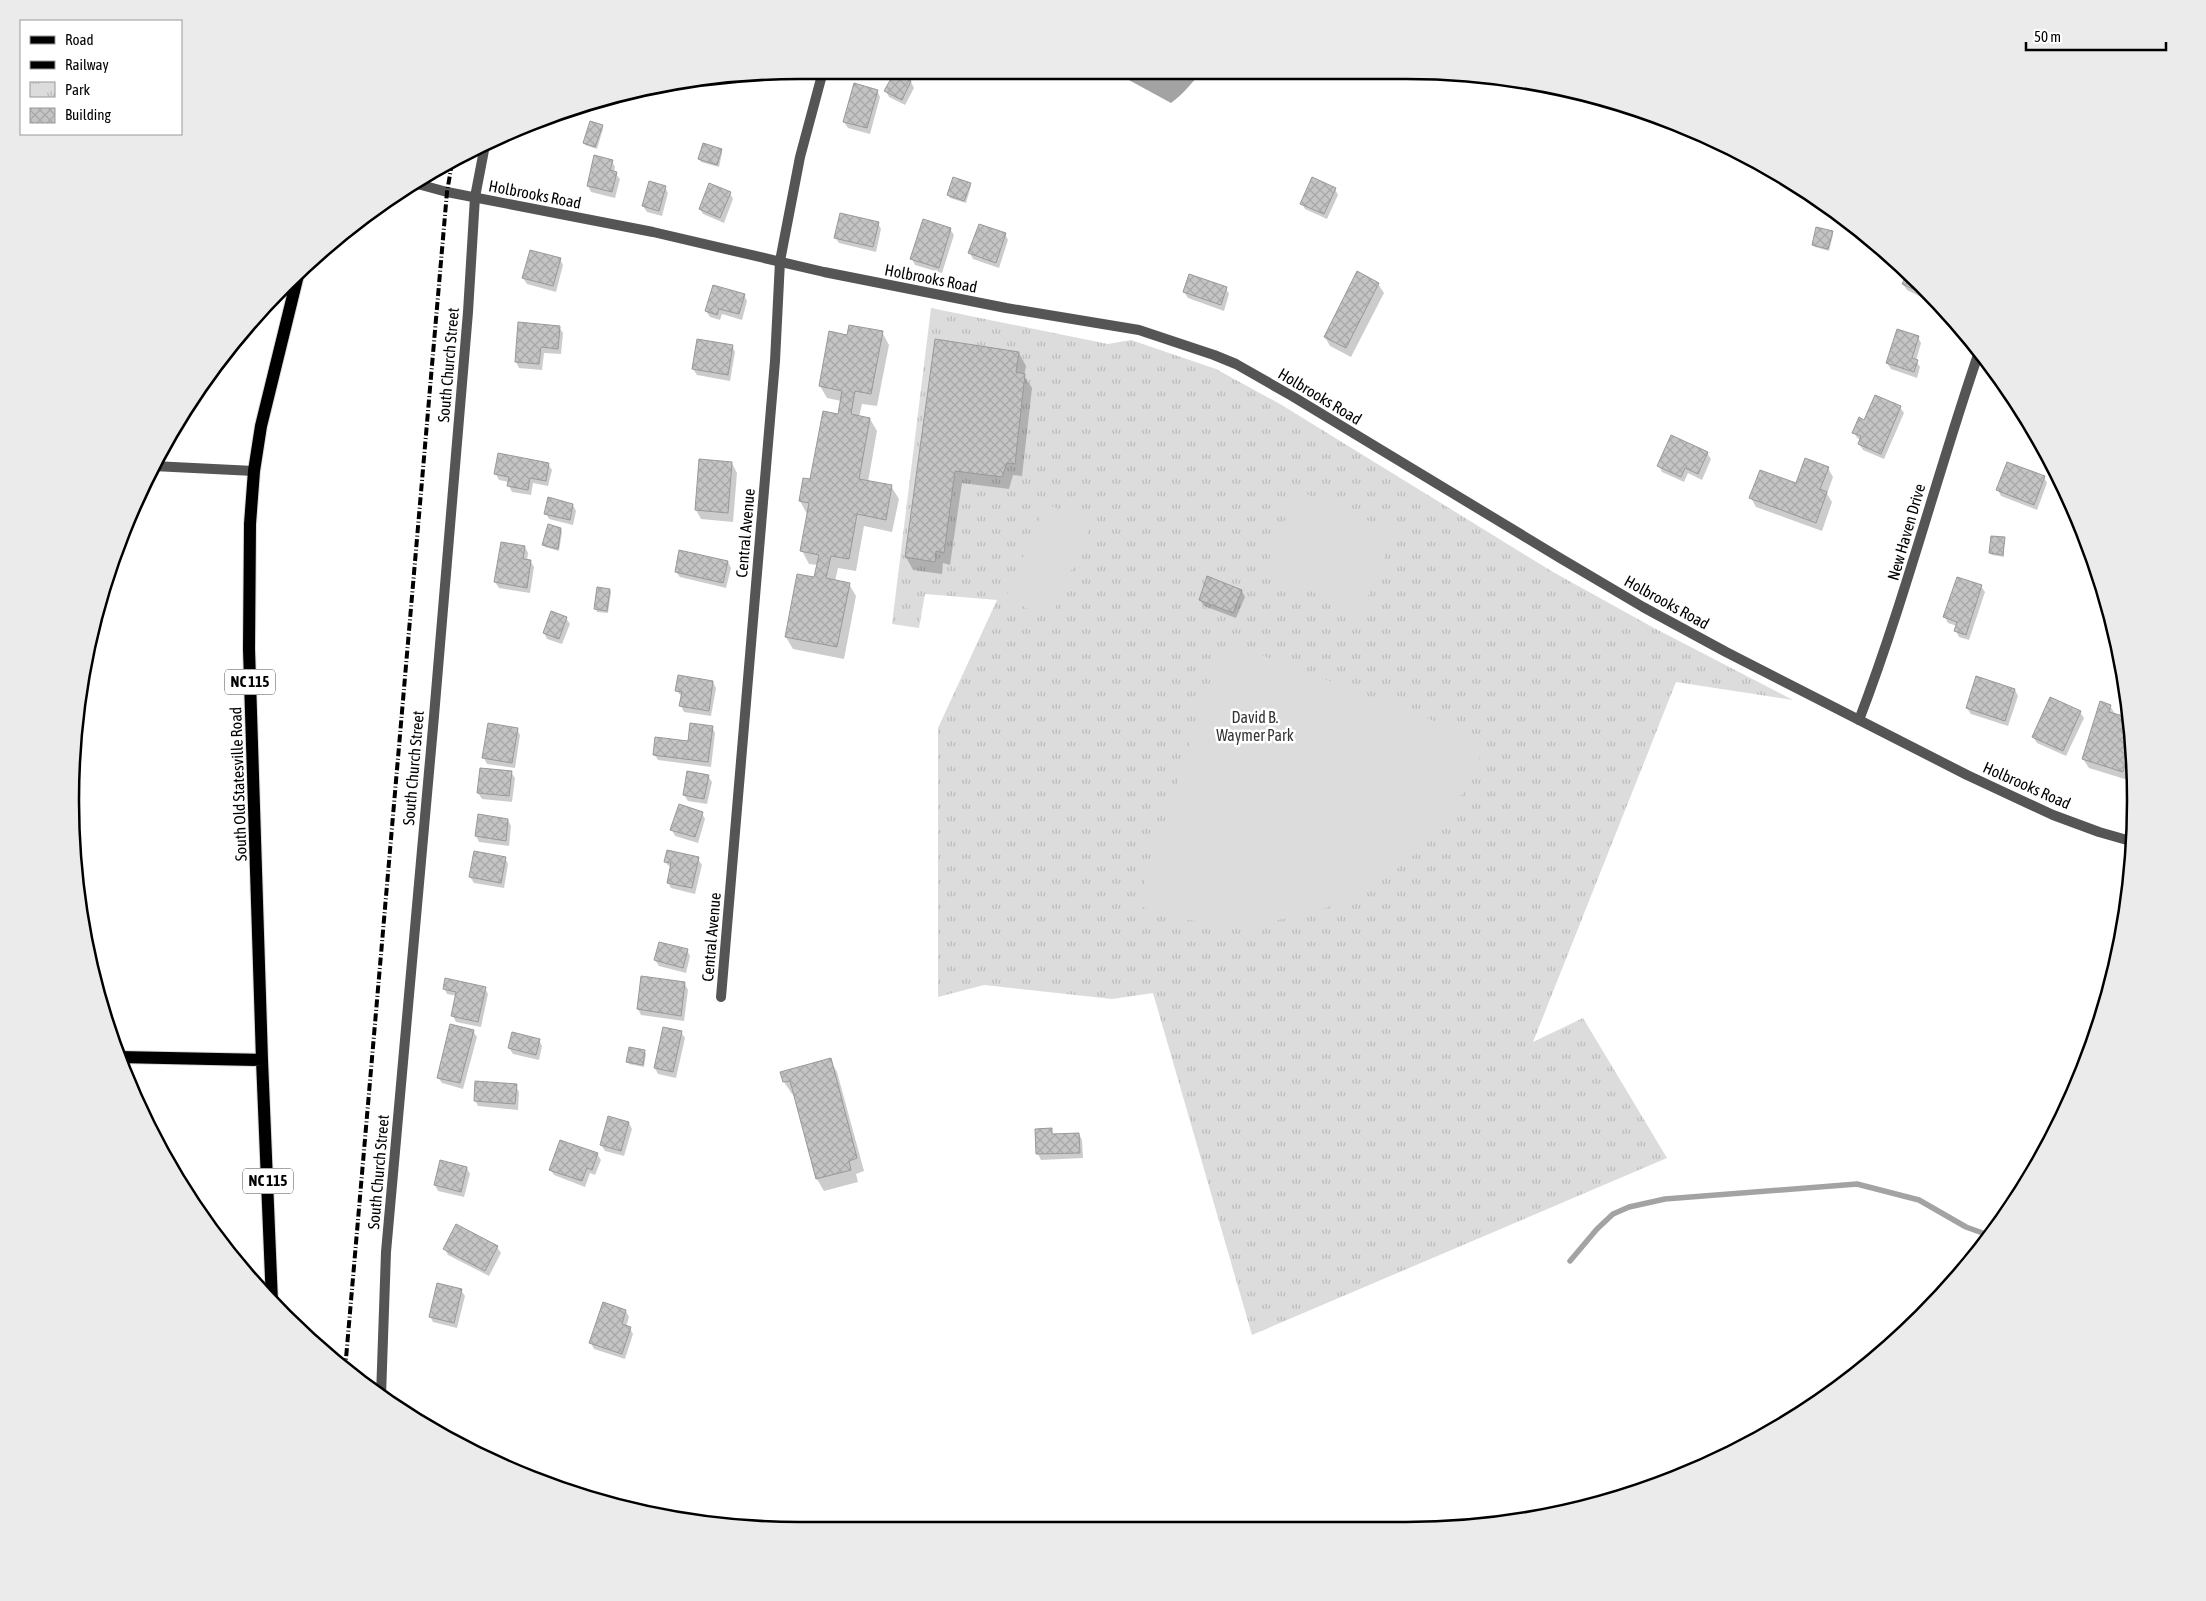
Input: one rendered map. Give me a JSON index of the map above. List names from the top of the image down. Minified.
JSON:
{"streets":{"main road":["NC 115","South Old Statesville Road"],"street":["Holbrooks Road","South Church Street","New Haven Drive","Central Avenue"]},"crossings":[["Holbrooks Road","South Church Street"],["Holbrooks Road","New Haven Drive"],["Holbrooks Road","Central Avenue"]],"parks":["David B. Waymer Park"],"legend":["Road","Railway","Park","Building"],"scale_bar":"50 m"}
